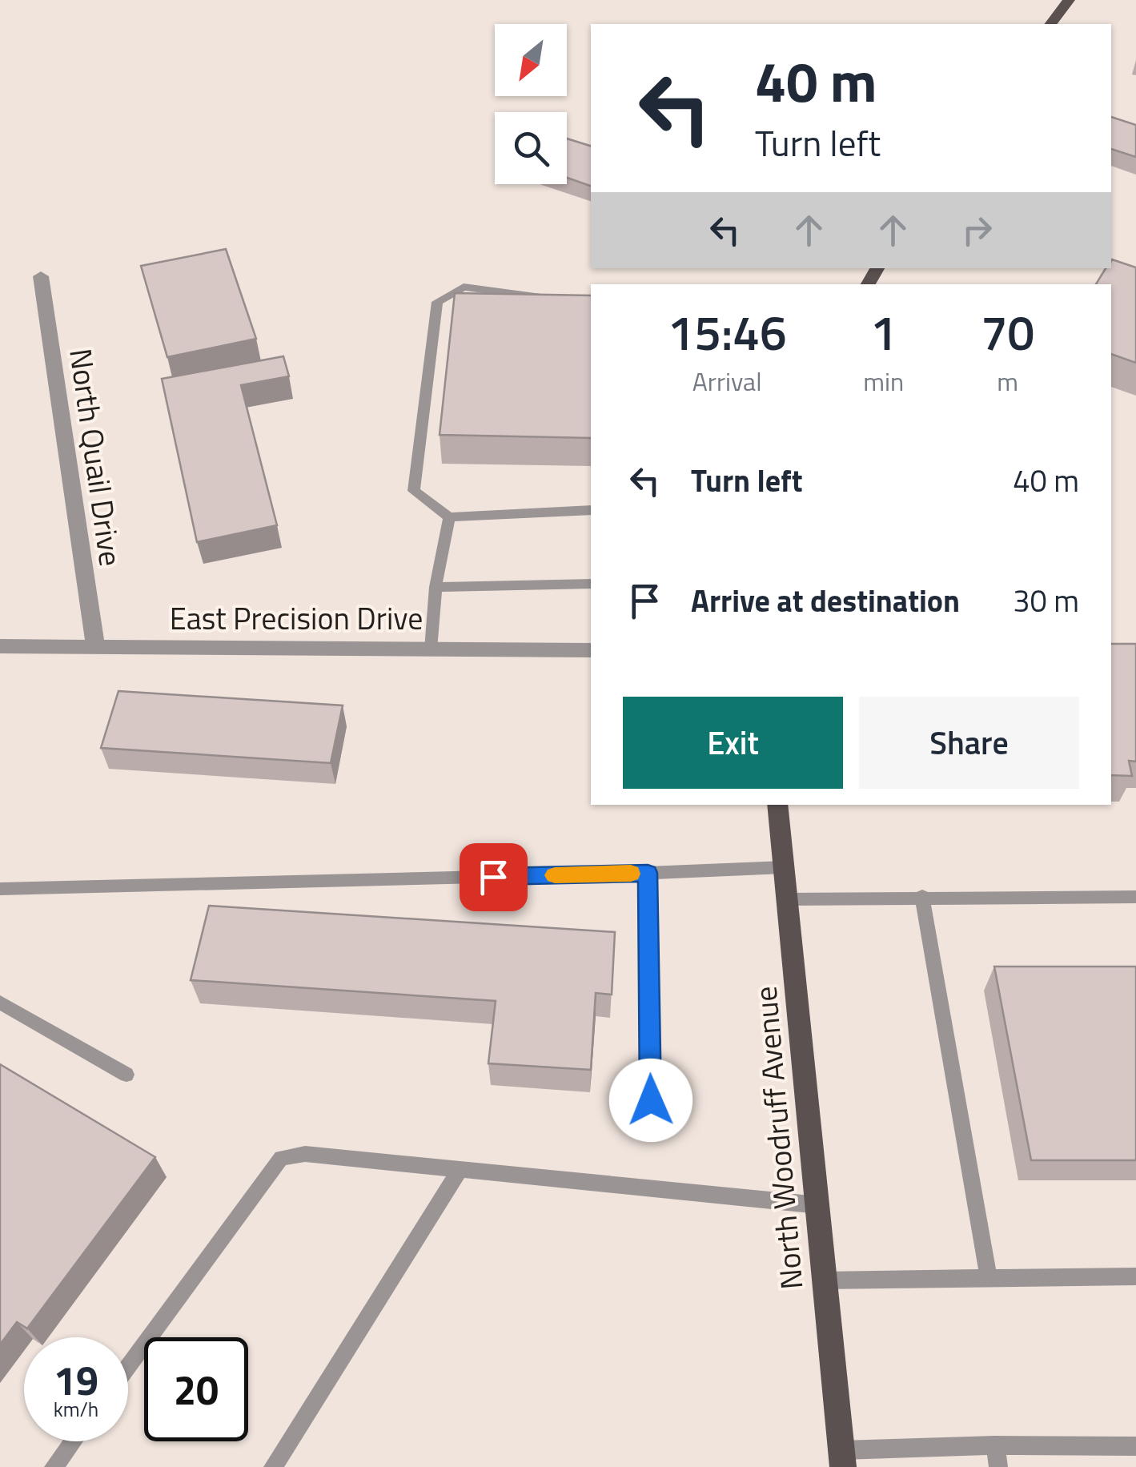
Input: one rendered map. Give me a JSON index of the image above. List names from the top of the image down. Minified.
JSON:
{"streets":{"main road":["North Woodruff Avenue"],"street":["North Quail Drive","East Precision Drive"]},"crossings":[["North Quail Drive","East Precision Drive"]],"north":"bottom left","page":{"turn":["40 m","Turn left"],"eta":["15:46","Arrival","1","min","70","m"],"list":[{"name":"Turn left","value":"40 m"},{"name":"Arrive at destination","value":"30 m"}],"buttons":["Exit","Share"],"speed":"19 km/h","limit":"20"}}
